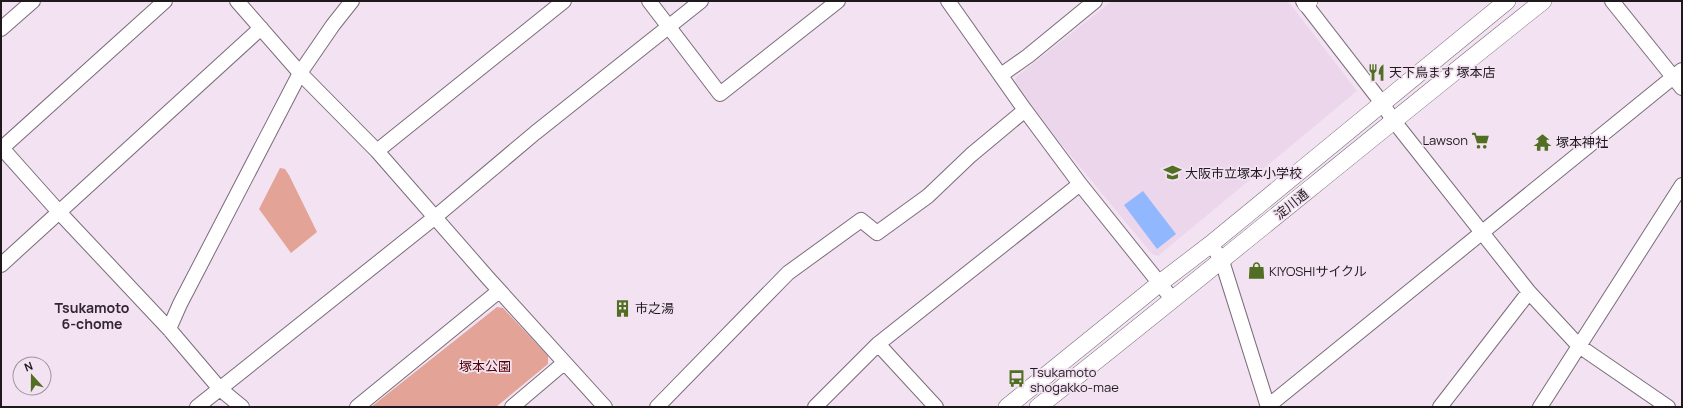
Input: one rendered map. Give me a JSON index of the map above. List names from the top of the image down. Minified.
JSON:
{"streets":{"street":["淀川通"]},"districts":["Tsukamoto 6-chome"],"parks":["塚本公園"],"places":{"restaurant":["天下鳥ます 塚本店"],"supermarket":["Lawson"],"temple":["塚本神社"],"school or university":["大阪市立塚本小学校"],"shop":["KIYOSHIサイクル"],"building":["市之湯"],"bus stop":["Tsukamoto shogakko-mae"]},"north":"top"}
